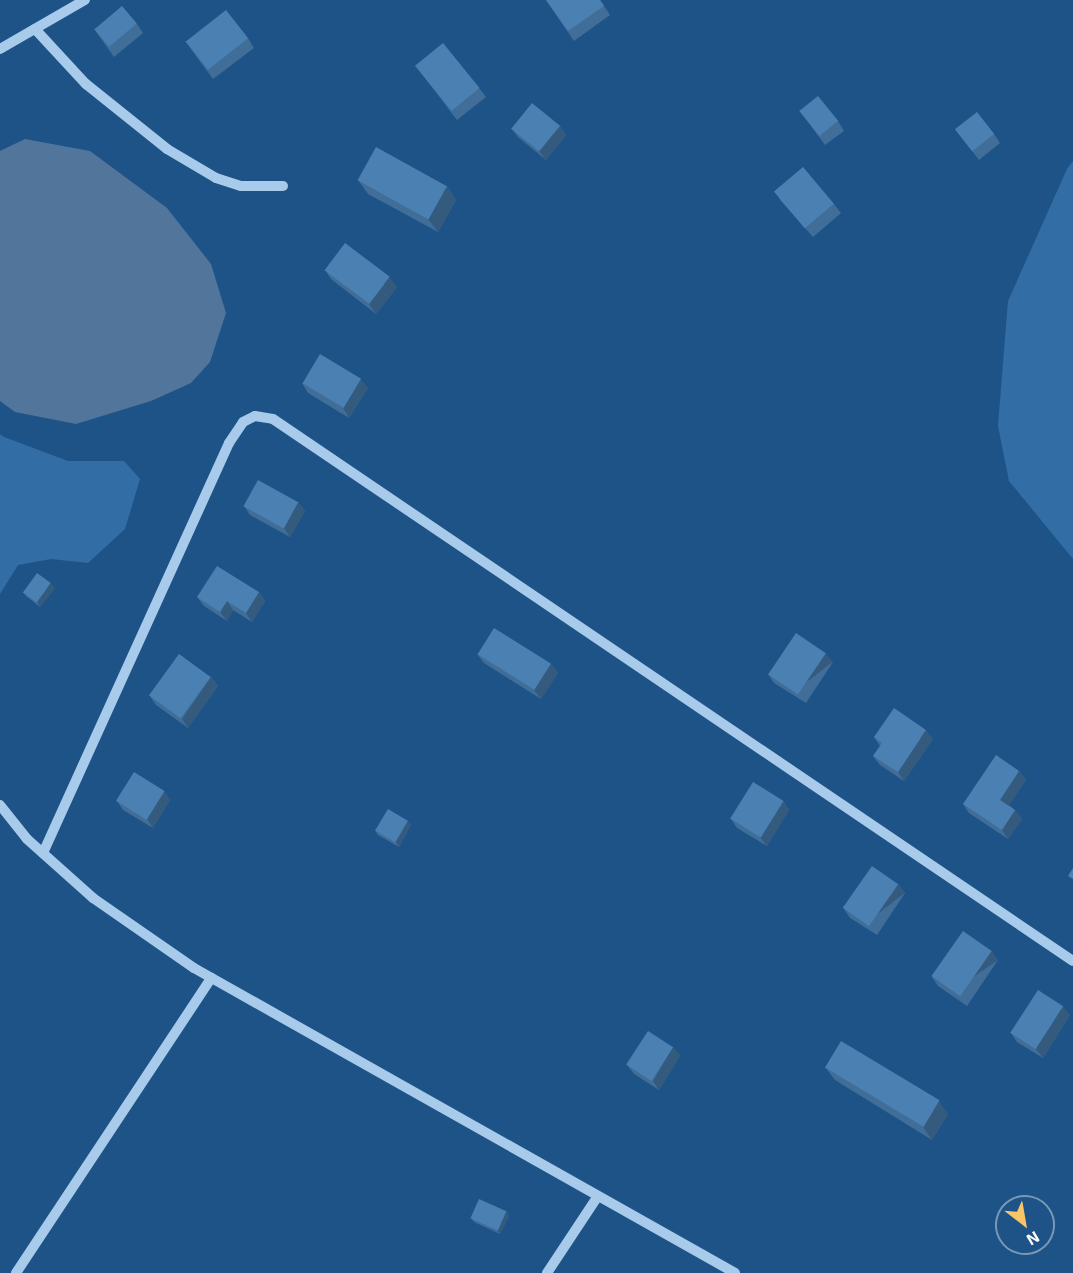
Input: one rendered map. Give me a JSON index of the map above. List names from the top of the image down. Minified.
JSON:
{"north":"bottom right"}
